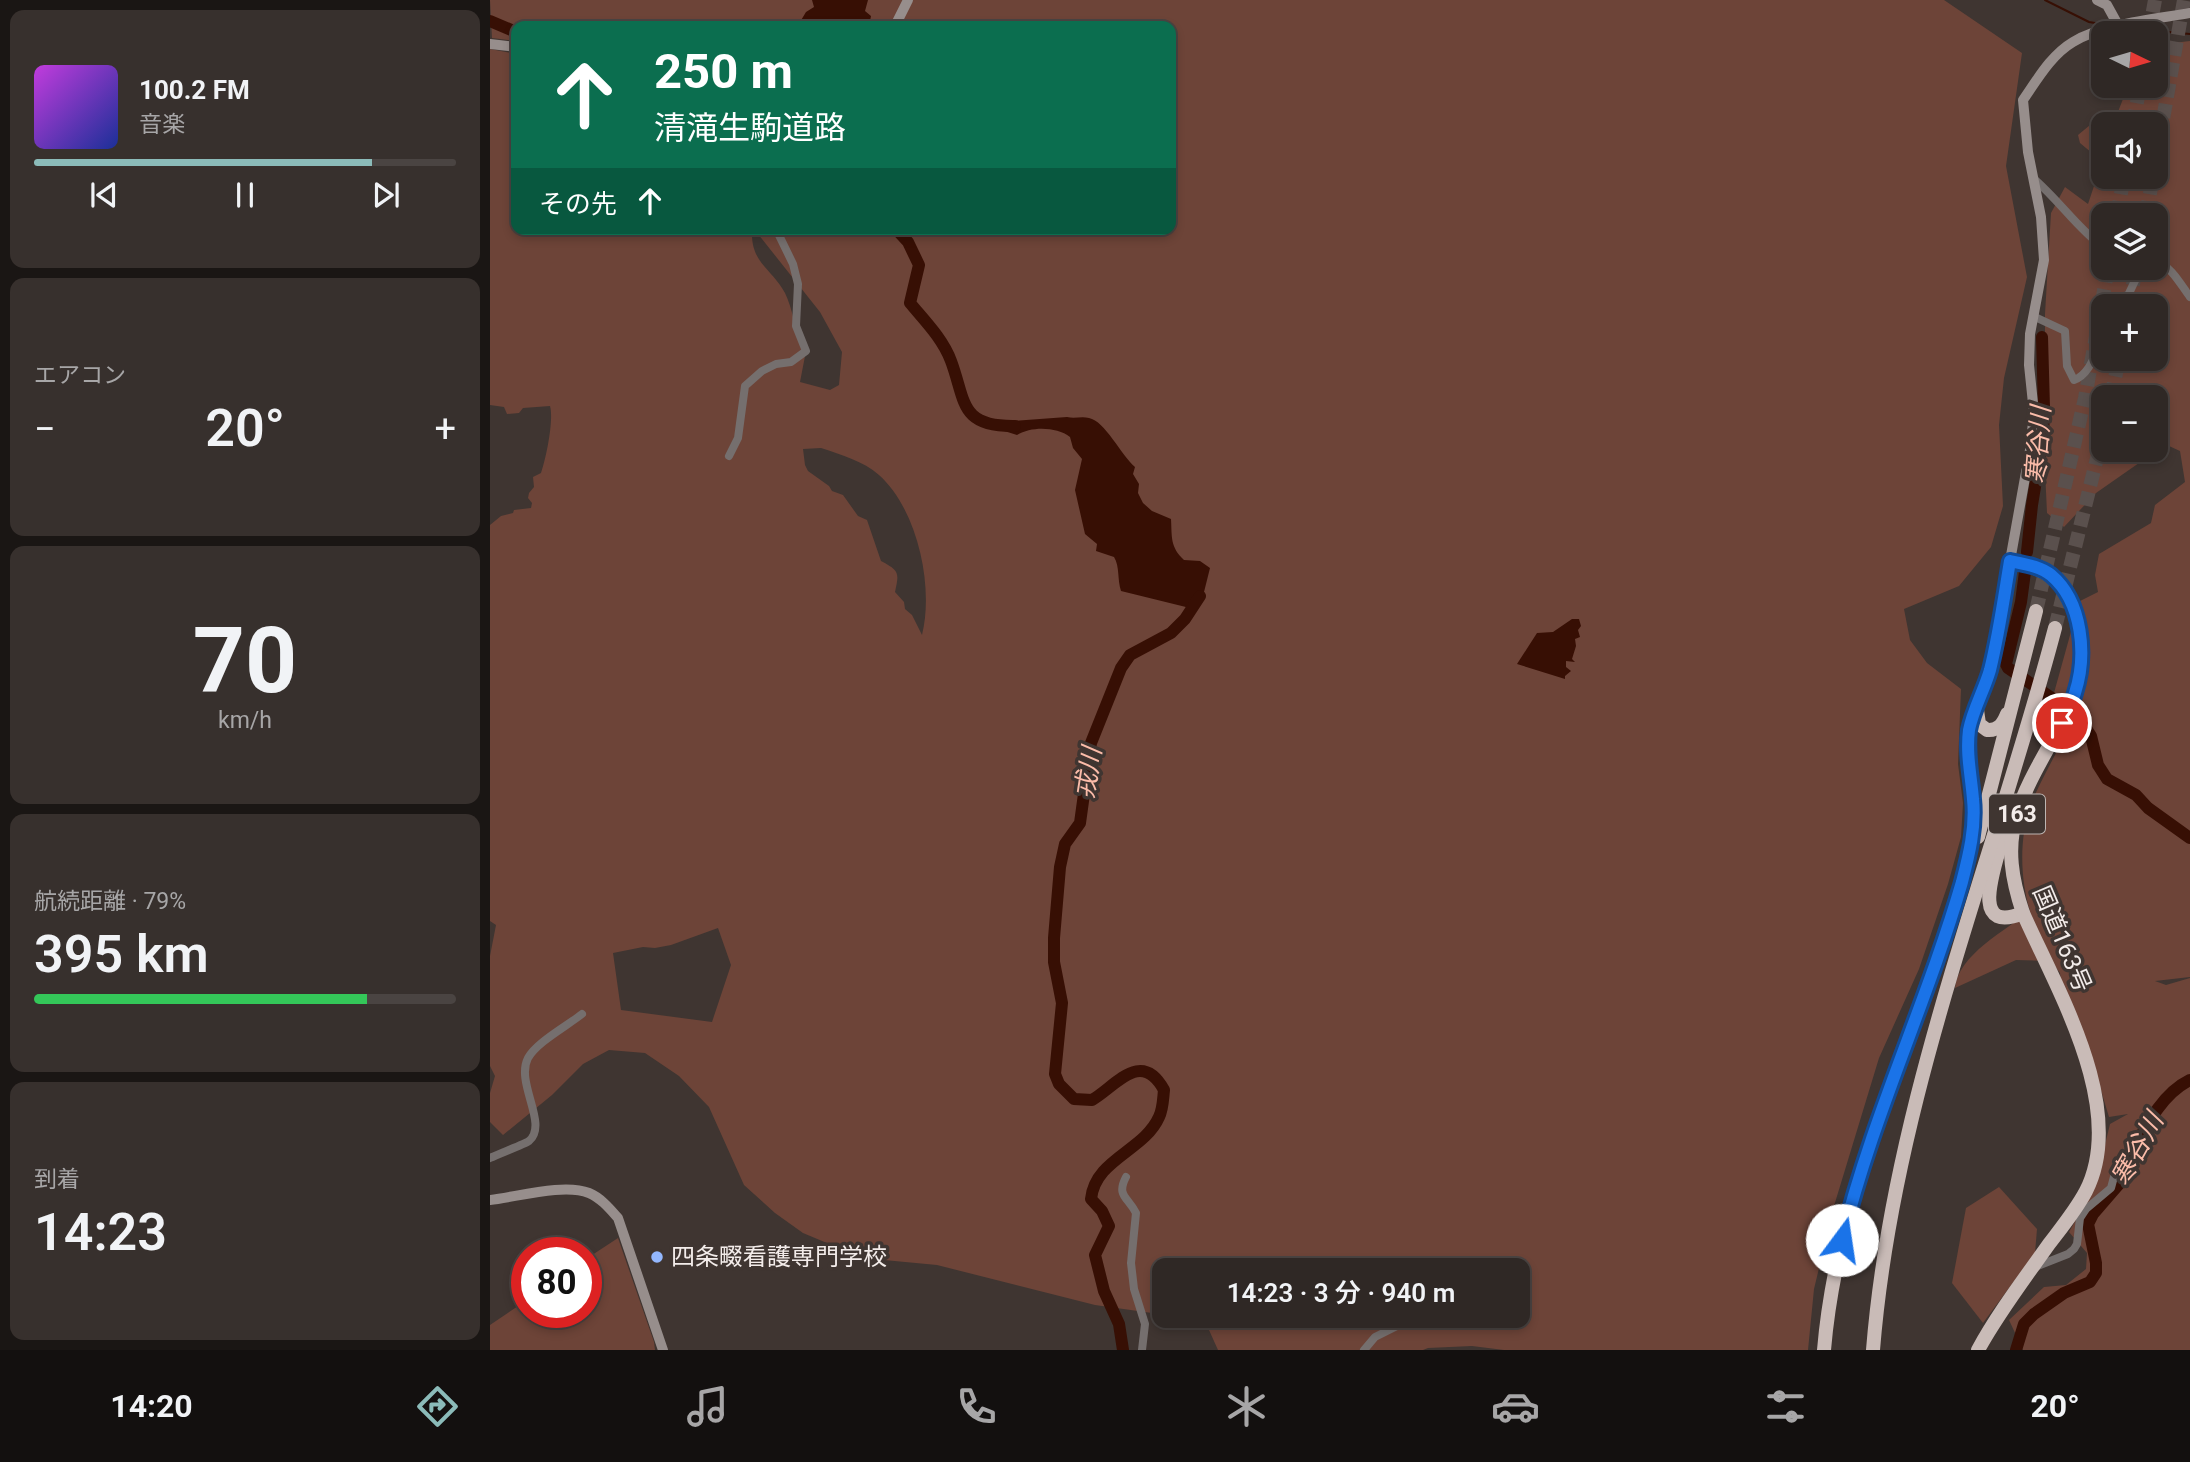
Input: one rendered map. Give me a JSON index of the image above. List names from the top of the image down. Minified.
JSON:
{"streets":{"highway":["163","国道163号"]},"crossings":[["163","国道163号"]],"water":["寒谷川","戎川"],"places":["四条畷看護専門学校"],"north":"right","page":{"map_buttons":["+","−"],"turn":["250 m","清滝生駒道路"],"song":["100.2 FM","音楽"],"then":"その先","tile":["エアコン",["70","km/h"],["航続距離 · 79%","395 km"],["到着","14:23"]],"heat":["−","20°","+"],"limit":"80","trip":"14:23 · 3 分 · 940 m","tabs":["14:20","20°"]}}
